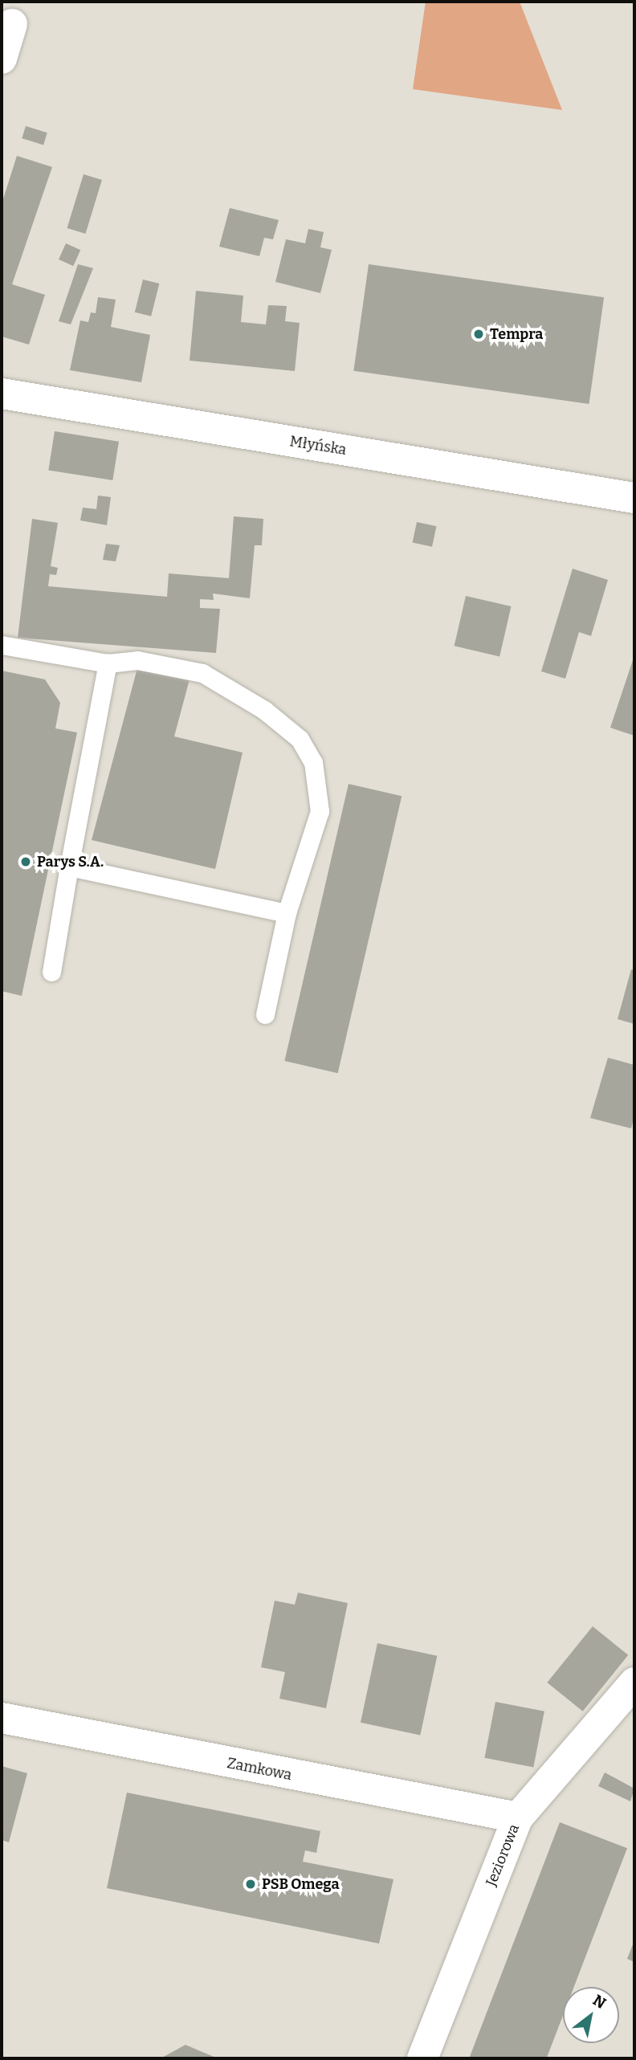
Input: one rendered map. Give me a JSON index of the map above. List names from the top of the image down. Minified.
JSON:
{"streets":{"street":["Młyńska","Zamkowa","Jeziorowa"]},"crossings":[["Zamkowa","Jeziorowa"]],"places":["Tempra","Parys S.A.","PSB Omega"],"north":"top right"}
